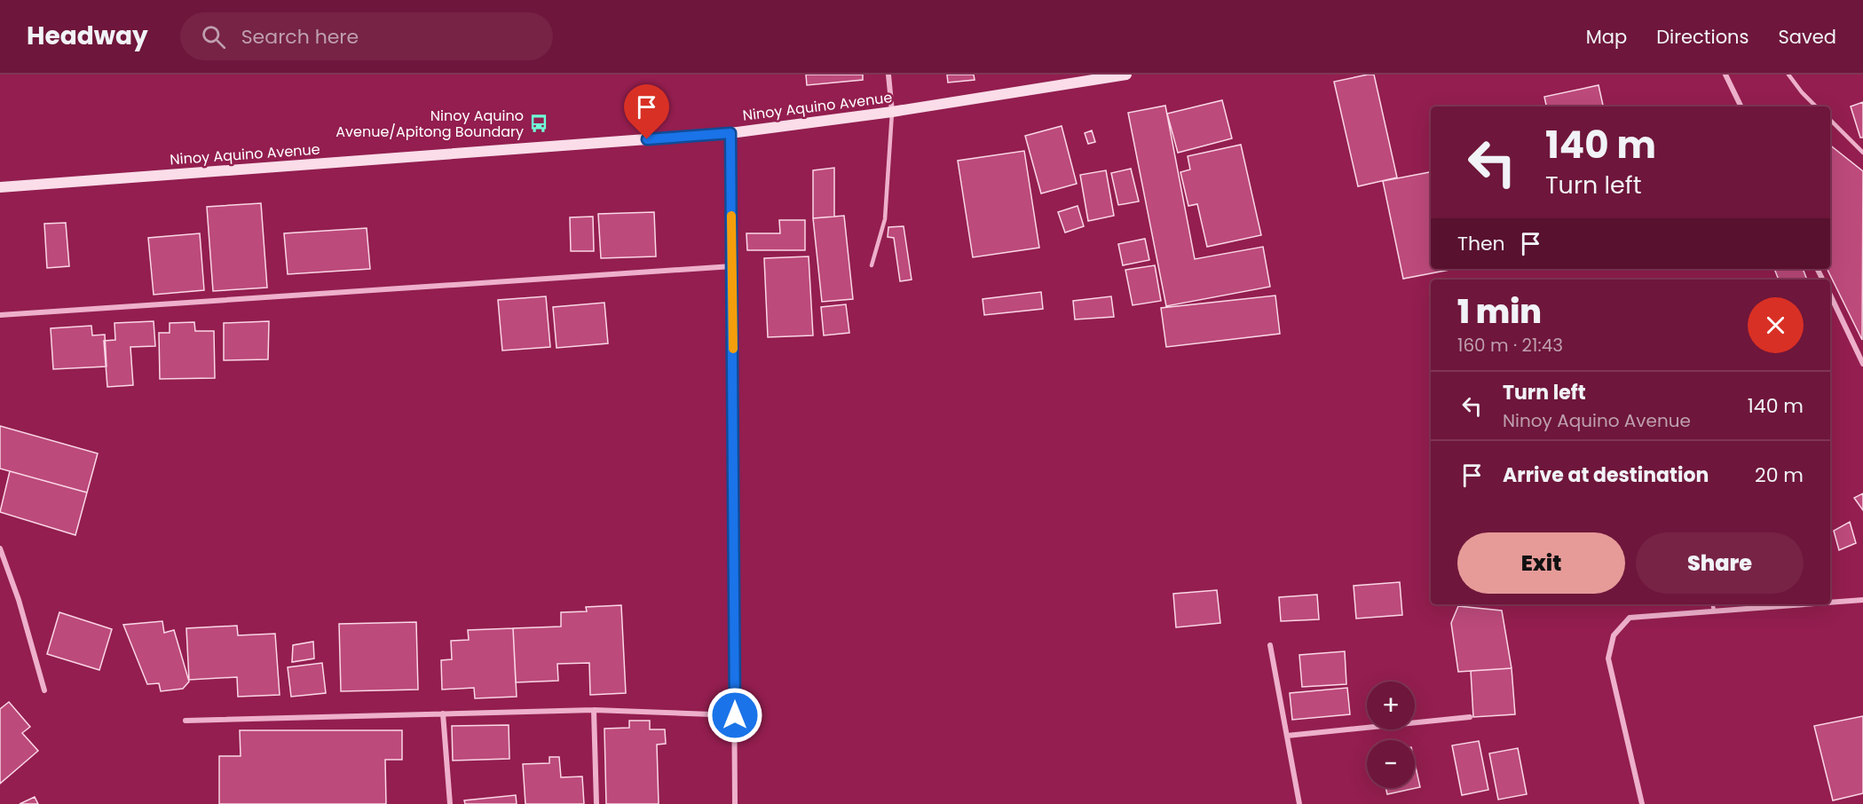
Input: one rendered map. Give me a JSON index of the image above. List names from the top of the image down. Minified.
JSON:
{"streets":{"main road":["Ninoy Aquino Avenue"]},"places":{"bus stop":["Ninoy Aquino Avenue/Apitong Boundary"]},"page":{"header":"Headway","search":"Search here","nav":["Map","Directions","Saved"],"turn":["140 m","Turn left"],"then":"Then","heading":["1 min","160 m · 21:43"],"list":[{"name":"Turn left","note":"Ninoy Aquino Avenue","value":"140 m"},{"name":"Arrive at destination","value":"20 m"}],"buttons":["Exit","Share"],"map_buttons":["+","−"]}}
